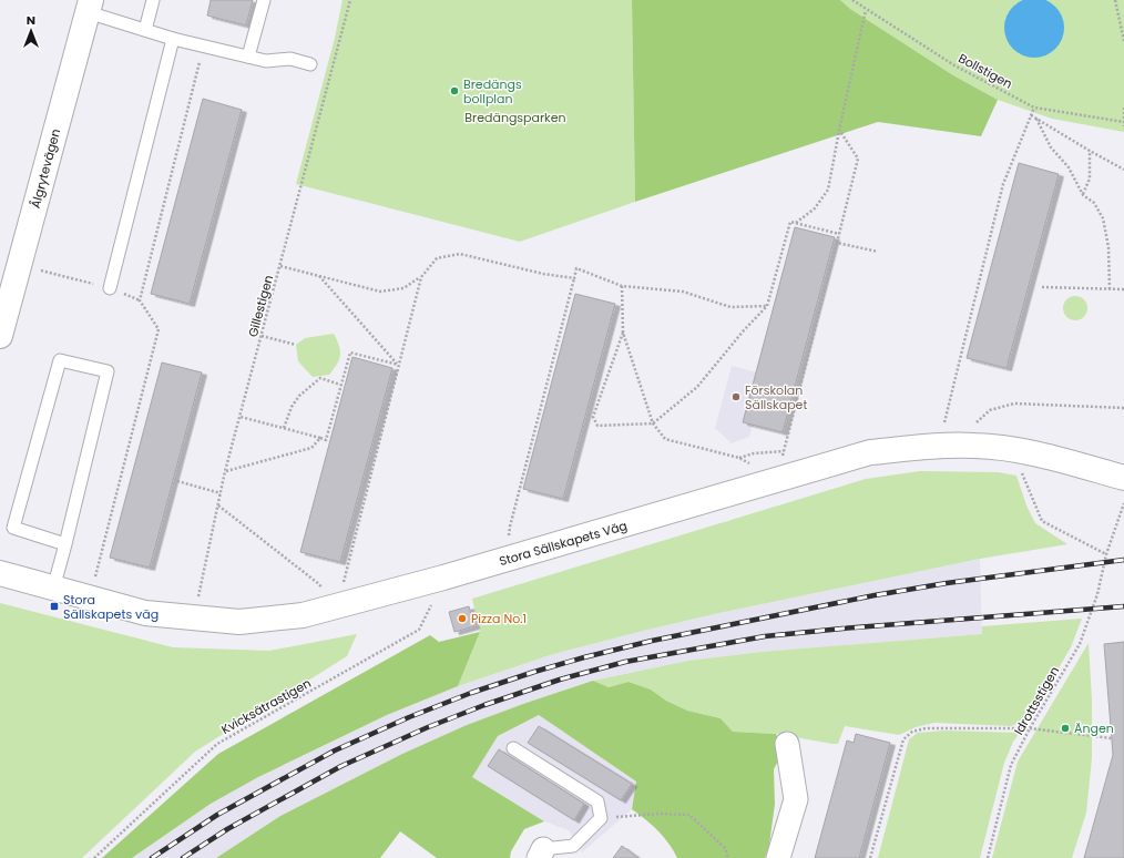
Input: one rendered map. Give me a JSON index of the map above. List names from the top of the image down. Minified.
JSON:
{"streets":{"street":["Ålgrytevägen","Stora Sällskapets Väg"],"path":["Bollstigen","Gillestigen","Idrottsstigen","Kvicksätrastigen"]},"crossings":[["Gillestigen","Stora Sällskapets Väg"],["Stora Sällskapets Väg","Kvicksätrastigen"]],"parks":["Bredängsparken"],"places":{"other":["Bredängs bollplan","Förskolan Sällskapet","Pizza No.1","Ängen"],"transit":["Stora Sällskapets väg"]},"north":"top"}
